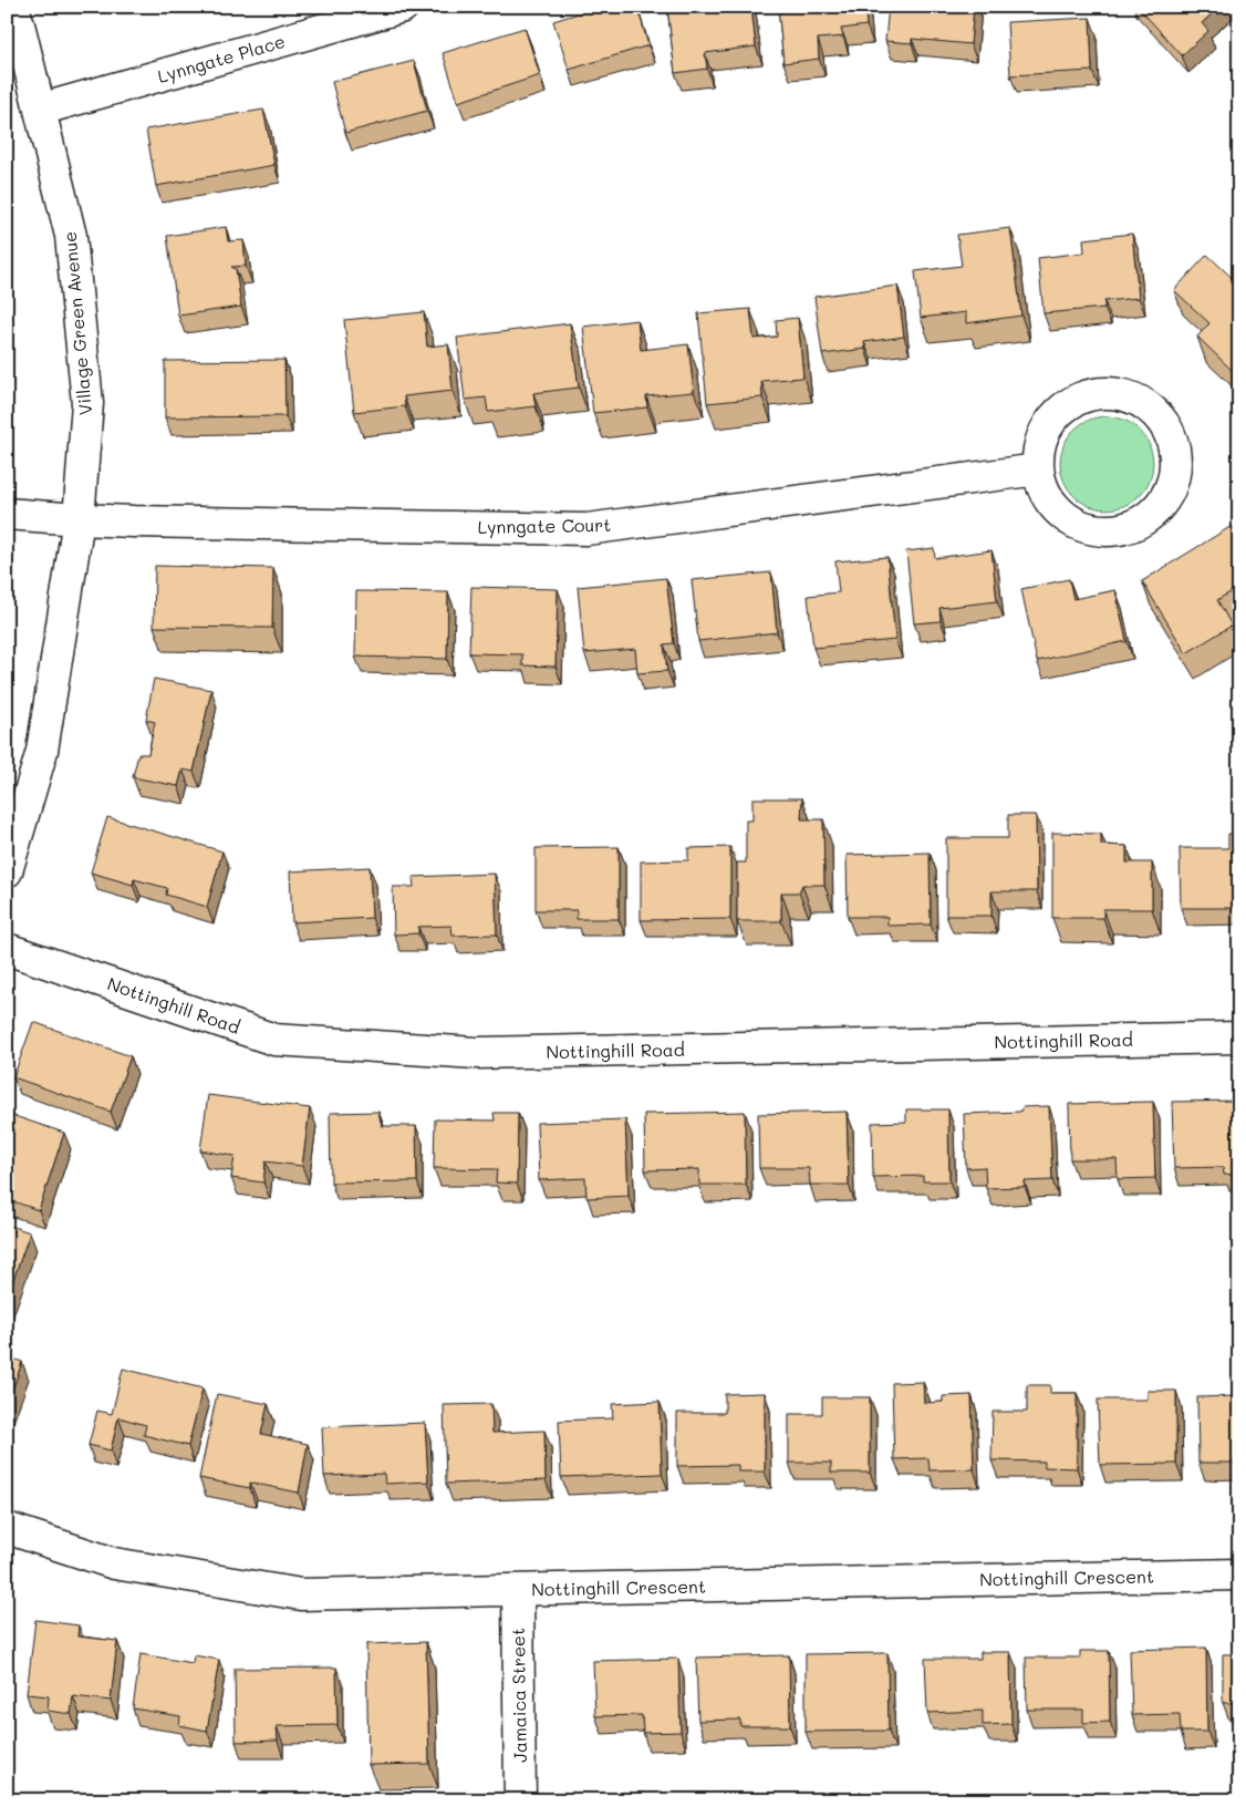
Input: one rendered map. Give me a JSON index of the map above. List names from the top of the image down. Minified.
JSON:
{"streets":{"street":["Lynngate Place","Village Green Avenue","Lynngate Court","Nottinghill Road","Nottinghill Crescent","Jamaica Street"]},"crossings":[["Lynngate Place","Village Green Avenue"],["Village Green Avenue","Lynngate Court"],["Nottinghill Crescent","Jamaica Street"]]}
